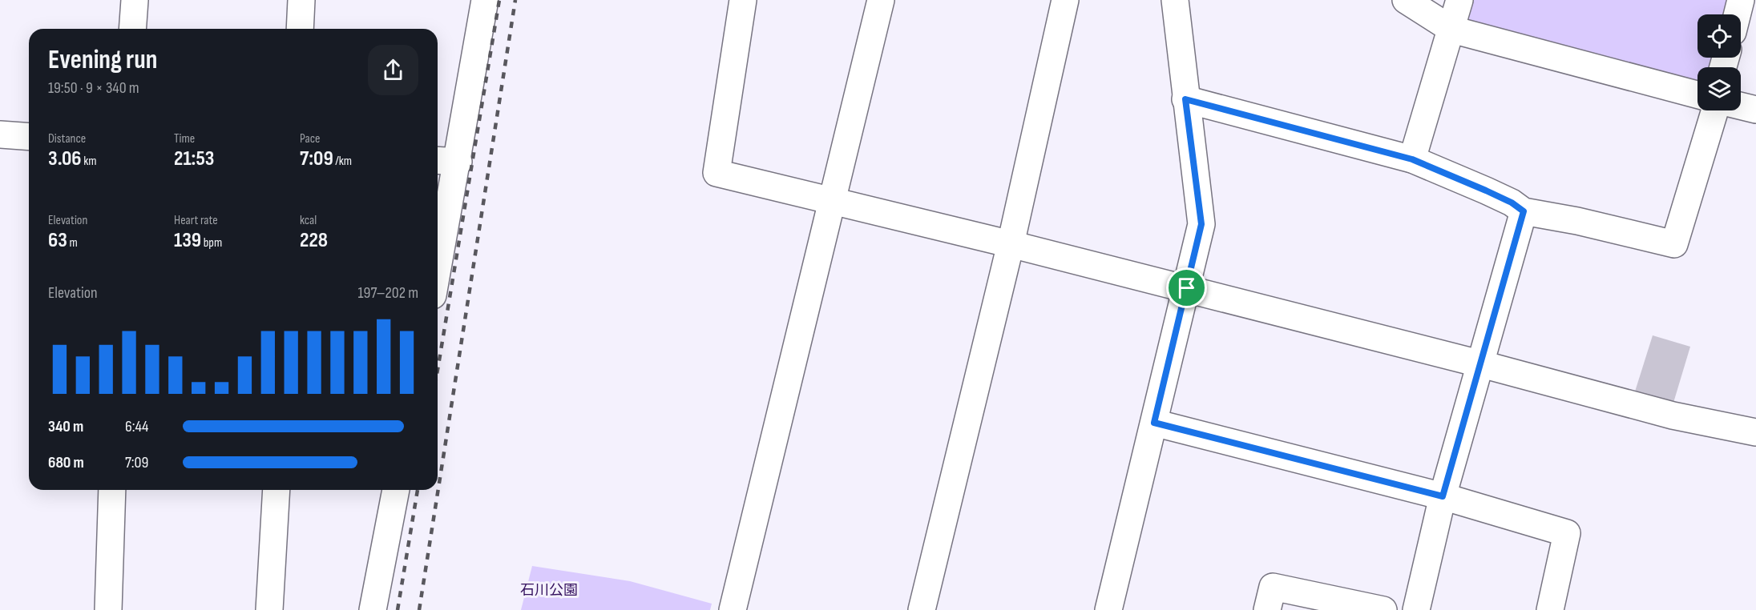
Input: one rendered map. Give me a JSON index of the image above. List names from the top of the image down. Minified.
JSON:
{"parks":["石川公園"],"page":{"heading":["Evening run","19:50 · 9 × 340 m"],"stats":[["Distance","3.06 km"],["Time","21:53"],["Pace","7:09 /km"],["Elevation","63 m"],["Heart rate","139 bpm"],["kcal","228"]],"chart":["Elevation","197–202 m"],"list":[{"name":"340 m","note":"6:44"},{"name":"680 m","note":"7:09"}]}}
